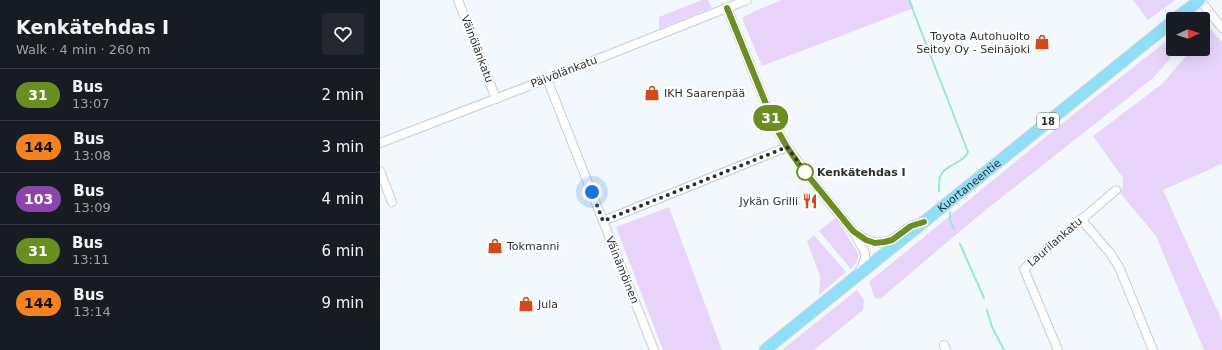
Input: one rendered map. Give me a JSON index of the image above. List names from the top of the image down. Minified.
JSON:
{"streets":{"highway":["18","Kuortaneentie"],"street":["Väinölänkatu","Päivölänkatu","Laurilankatu","Väinämöinen"]},"crossings":[["Väinölänkatu","Päivölänkatu"],["Päivölänkatu","Väinämöinen"]],"places":{"shop":["Toyota Autohuolto Seitoy Oy - Seinäjoki","IKH Saarenpää","Tokmanni","Jula"],"other":["Kenkätehdas I"],"restaurant":["Jykän Grilli"]},"lines":["bus line 31"],"north":"right","page":{"heading":["Kenkätehdas I","Walk · 4 min · 260 m"],"on_map":"31","list":[{"mark":"31","name":"Bus","note":"13:07","value":"2 min"},{"mark":"144","name":"Bus","note":"13:08","value":"3 min"},{"mark":"103","name":"Bus","note":"13:09","value":"4 min"},{"mark":"31","name":"Bus","note":"13:11","value":"6 min"},{"mark":"144","name":"Bus","note":"13:14","value":"9 min"}]}}
